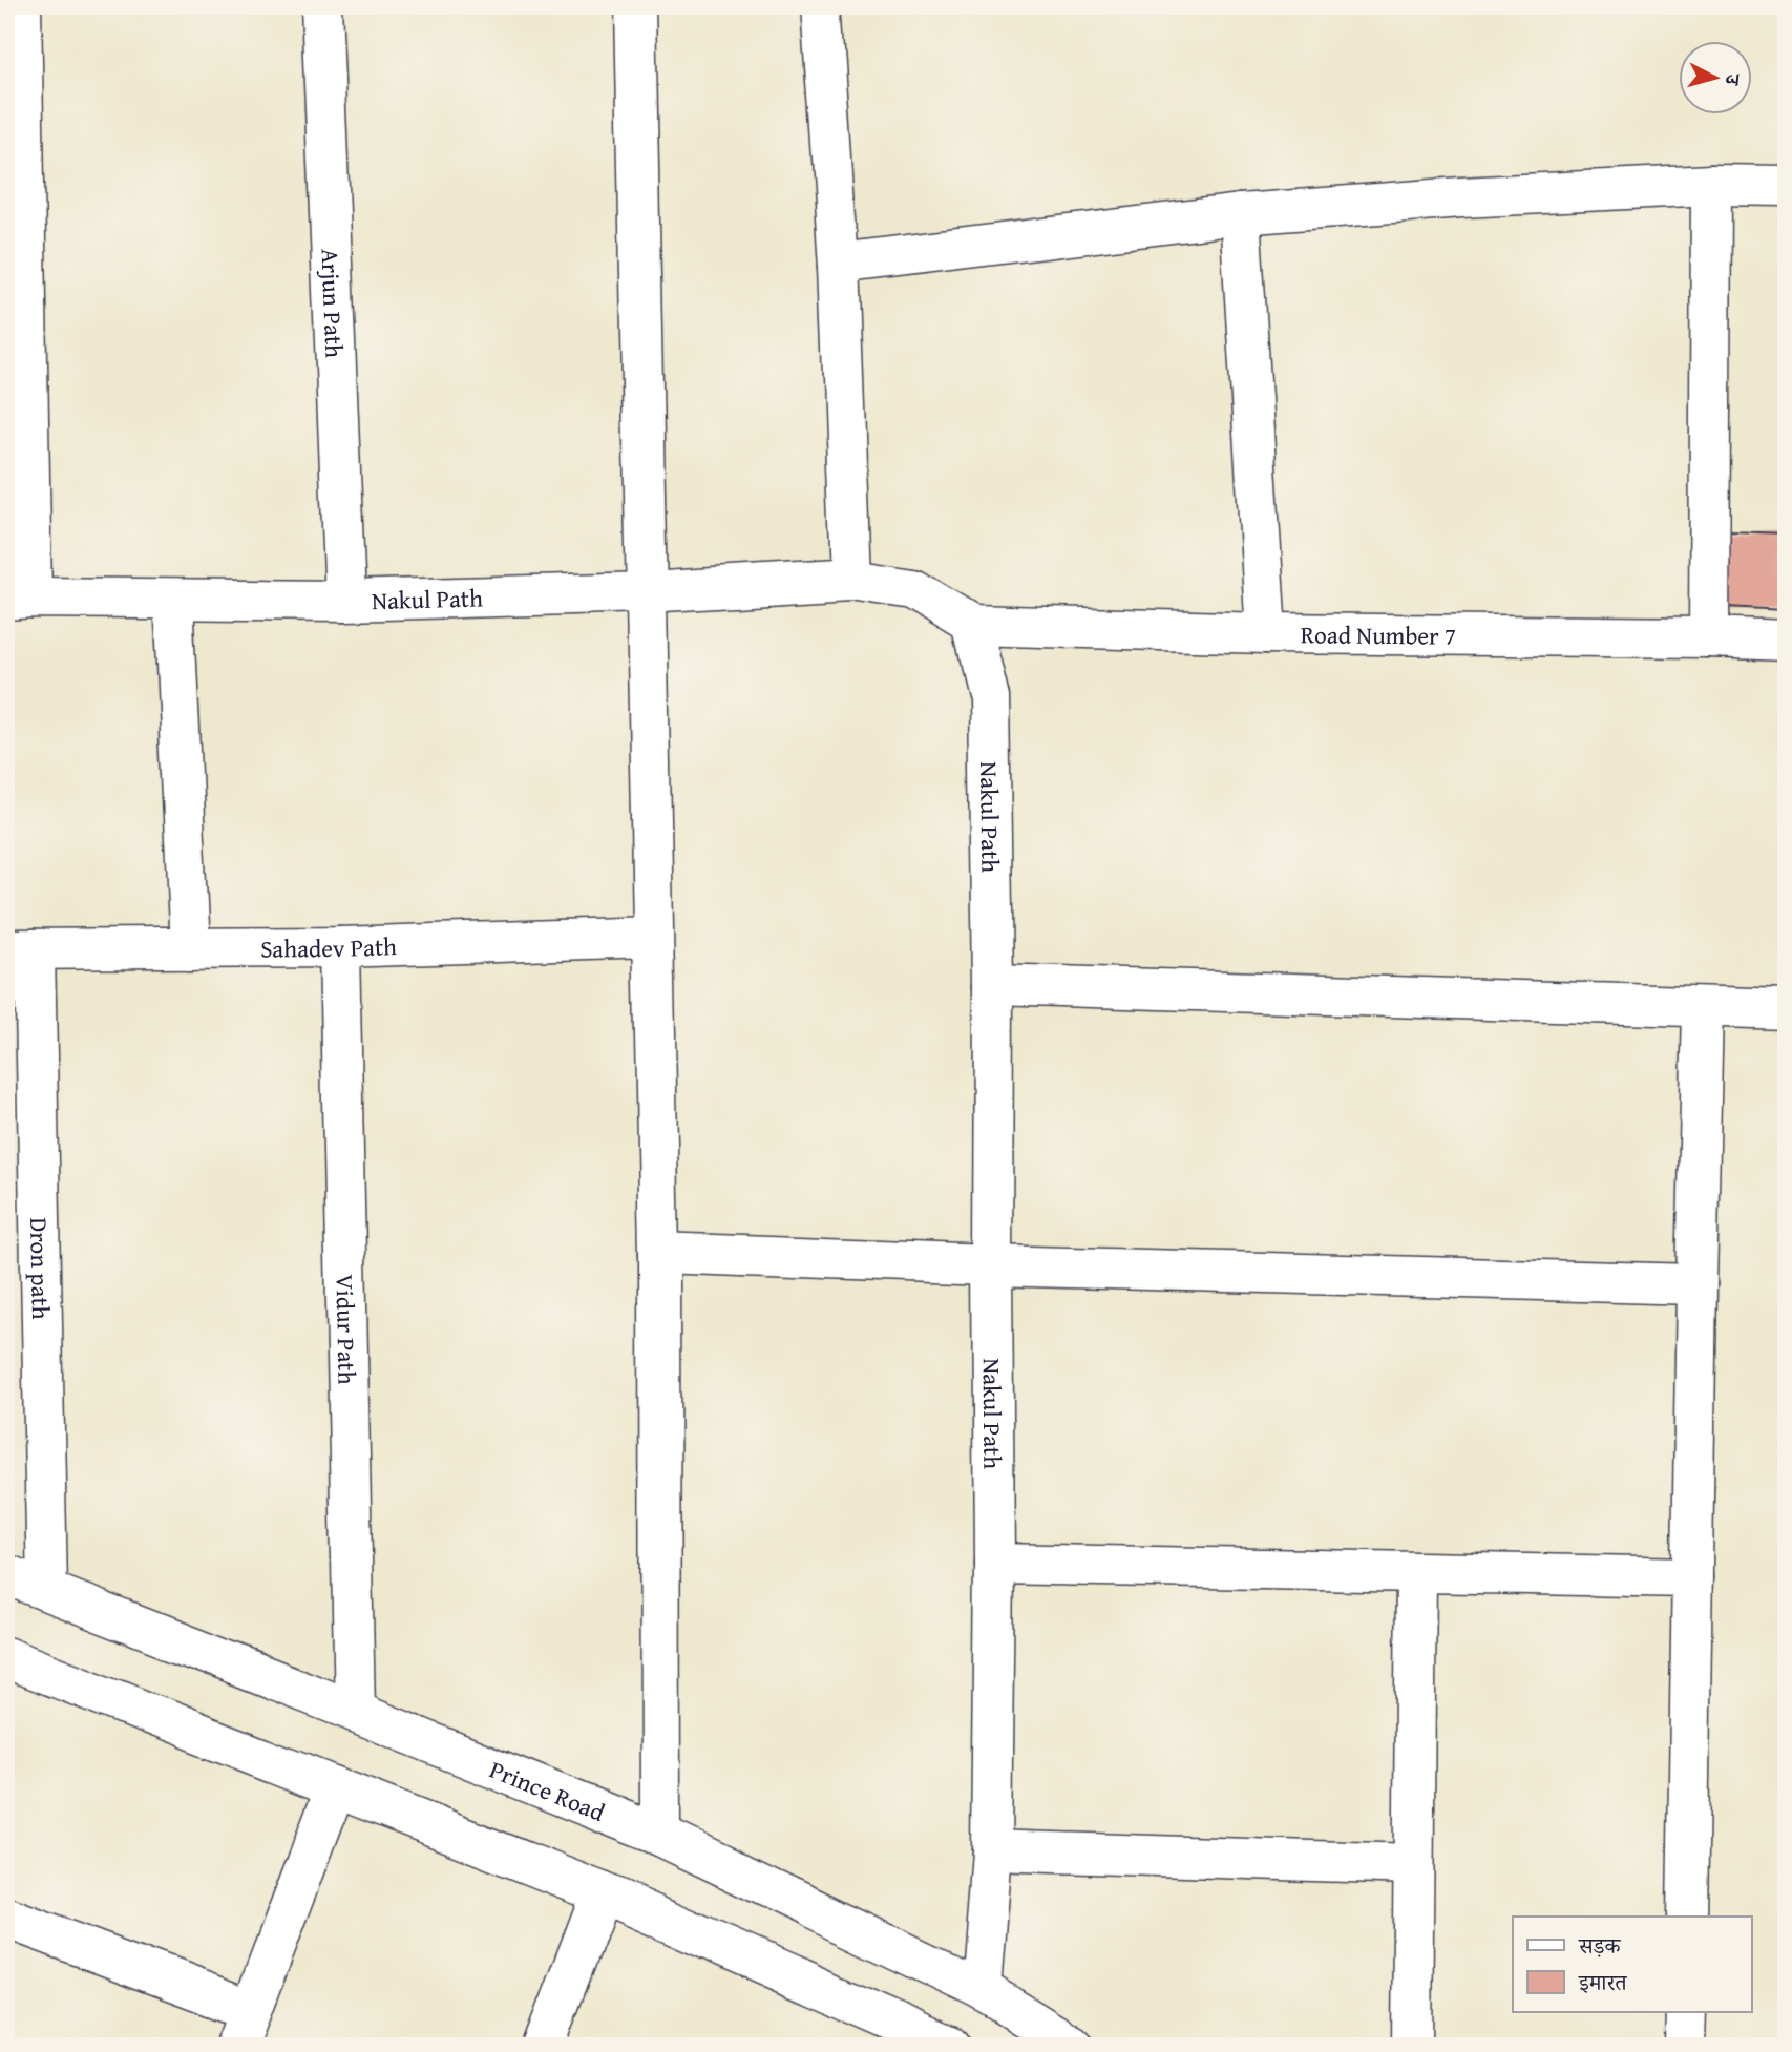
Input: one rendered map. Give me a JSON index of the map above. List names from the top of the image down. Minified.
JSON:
{"streets":{"street":["Arjun Path","Nakul Path","Road Number 7","Sahadev Path","Dron path","Vidur Path","Prince Road"]},"crossings":[["Arjun Path","Nakul Path"],["Nakul Path","Road Number 7"],["Nakul Path","Prince Road"],["Sahadev Path","Dron path"],["Sahadev Path","Vidur Path"],["Dron path","Prince Road"],["Vidur Path","Prince Road"]],"legend":["सड़क","इमारत"],"north":"right"}
